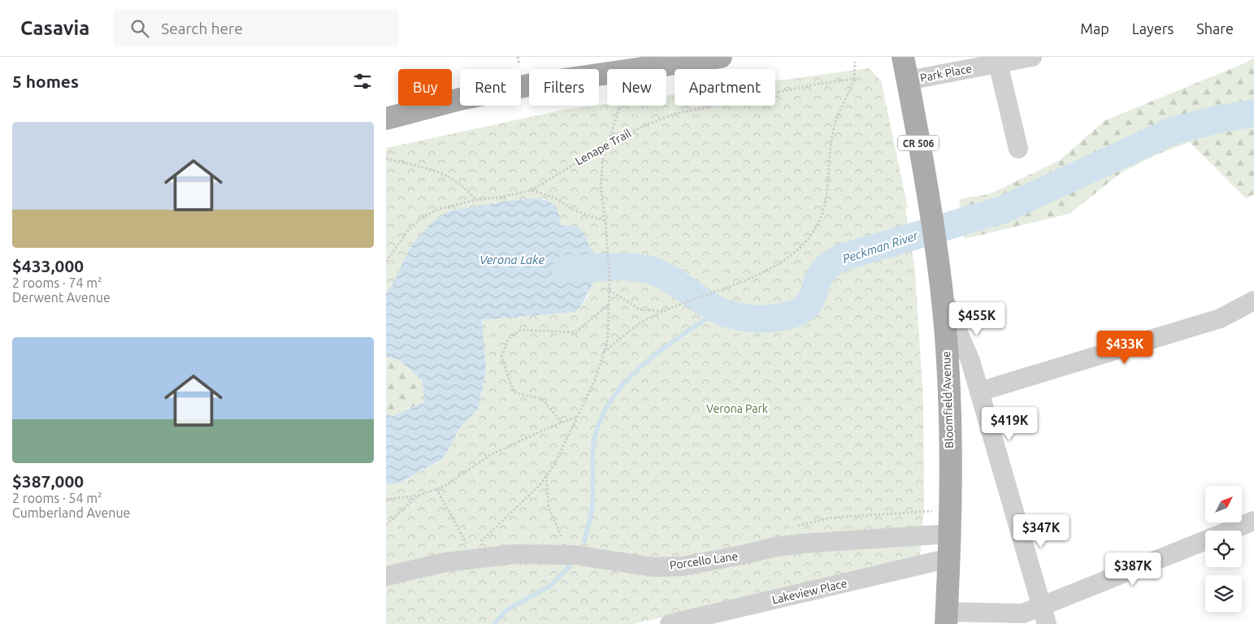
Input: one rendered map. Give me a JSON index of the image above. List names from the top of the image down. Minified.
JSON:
{"streets":{"main road":["CR 506","Bloomfield Avenue"],"street":["Park Place","Porcello Lane","Lakeview Place"],"path":["Lenape Trail"]},"crossings":[["Park Place","Bloomfield Avenue"],["Bloomfield Avenue","Porcello Lane"],["Bloomfield Avenue","Lakeview Place"]],"water":["Peckman River","Verona Lake"],"parks":["Verona Park"],"north":"top right","page":{"header":"Casavia","search":"Search here","nav":["Map","Layers","Share"],"heading":"5 homes","chip":["Buy","Rent","Filters","New","Apartment"],"list":[{"name":"$433,000","note":"2 rooms · 74 m² · Derwent Avenue"},{"name":"$387,000","note":"2 rooms · 54 m² · Cumberland Avenue"}],"price":["$455K","$433K","$419K","$347K","$387K"]}}
